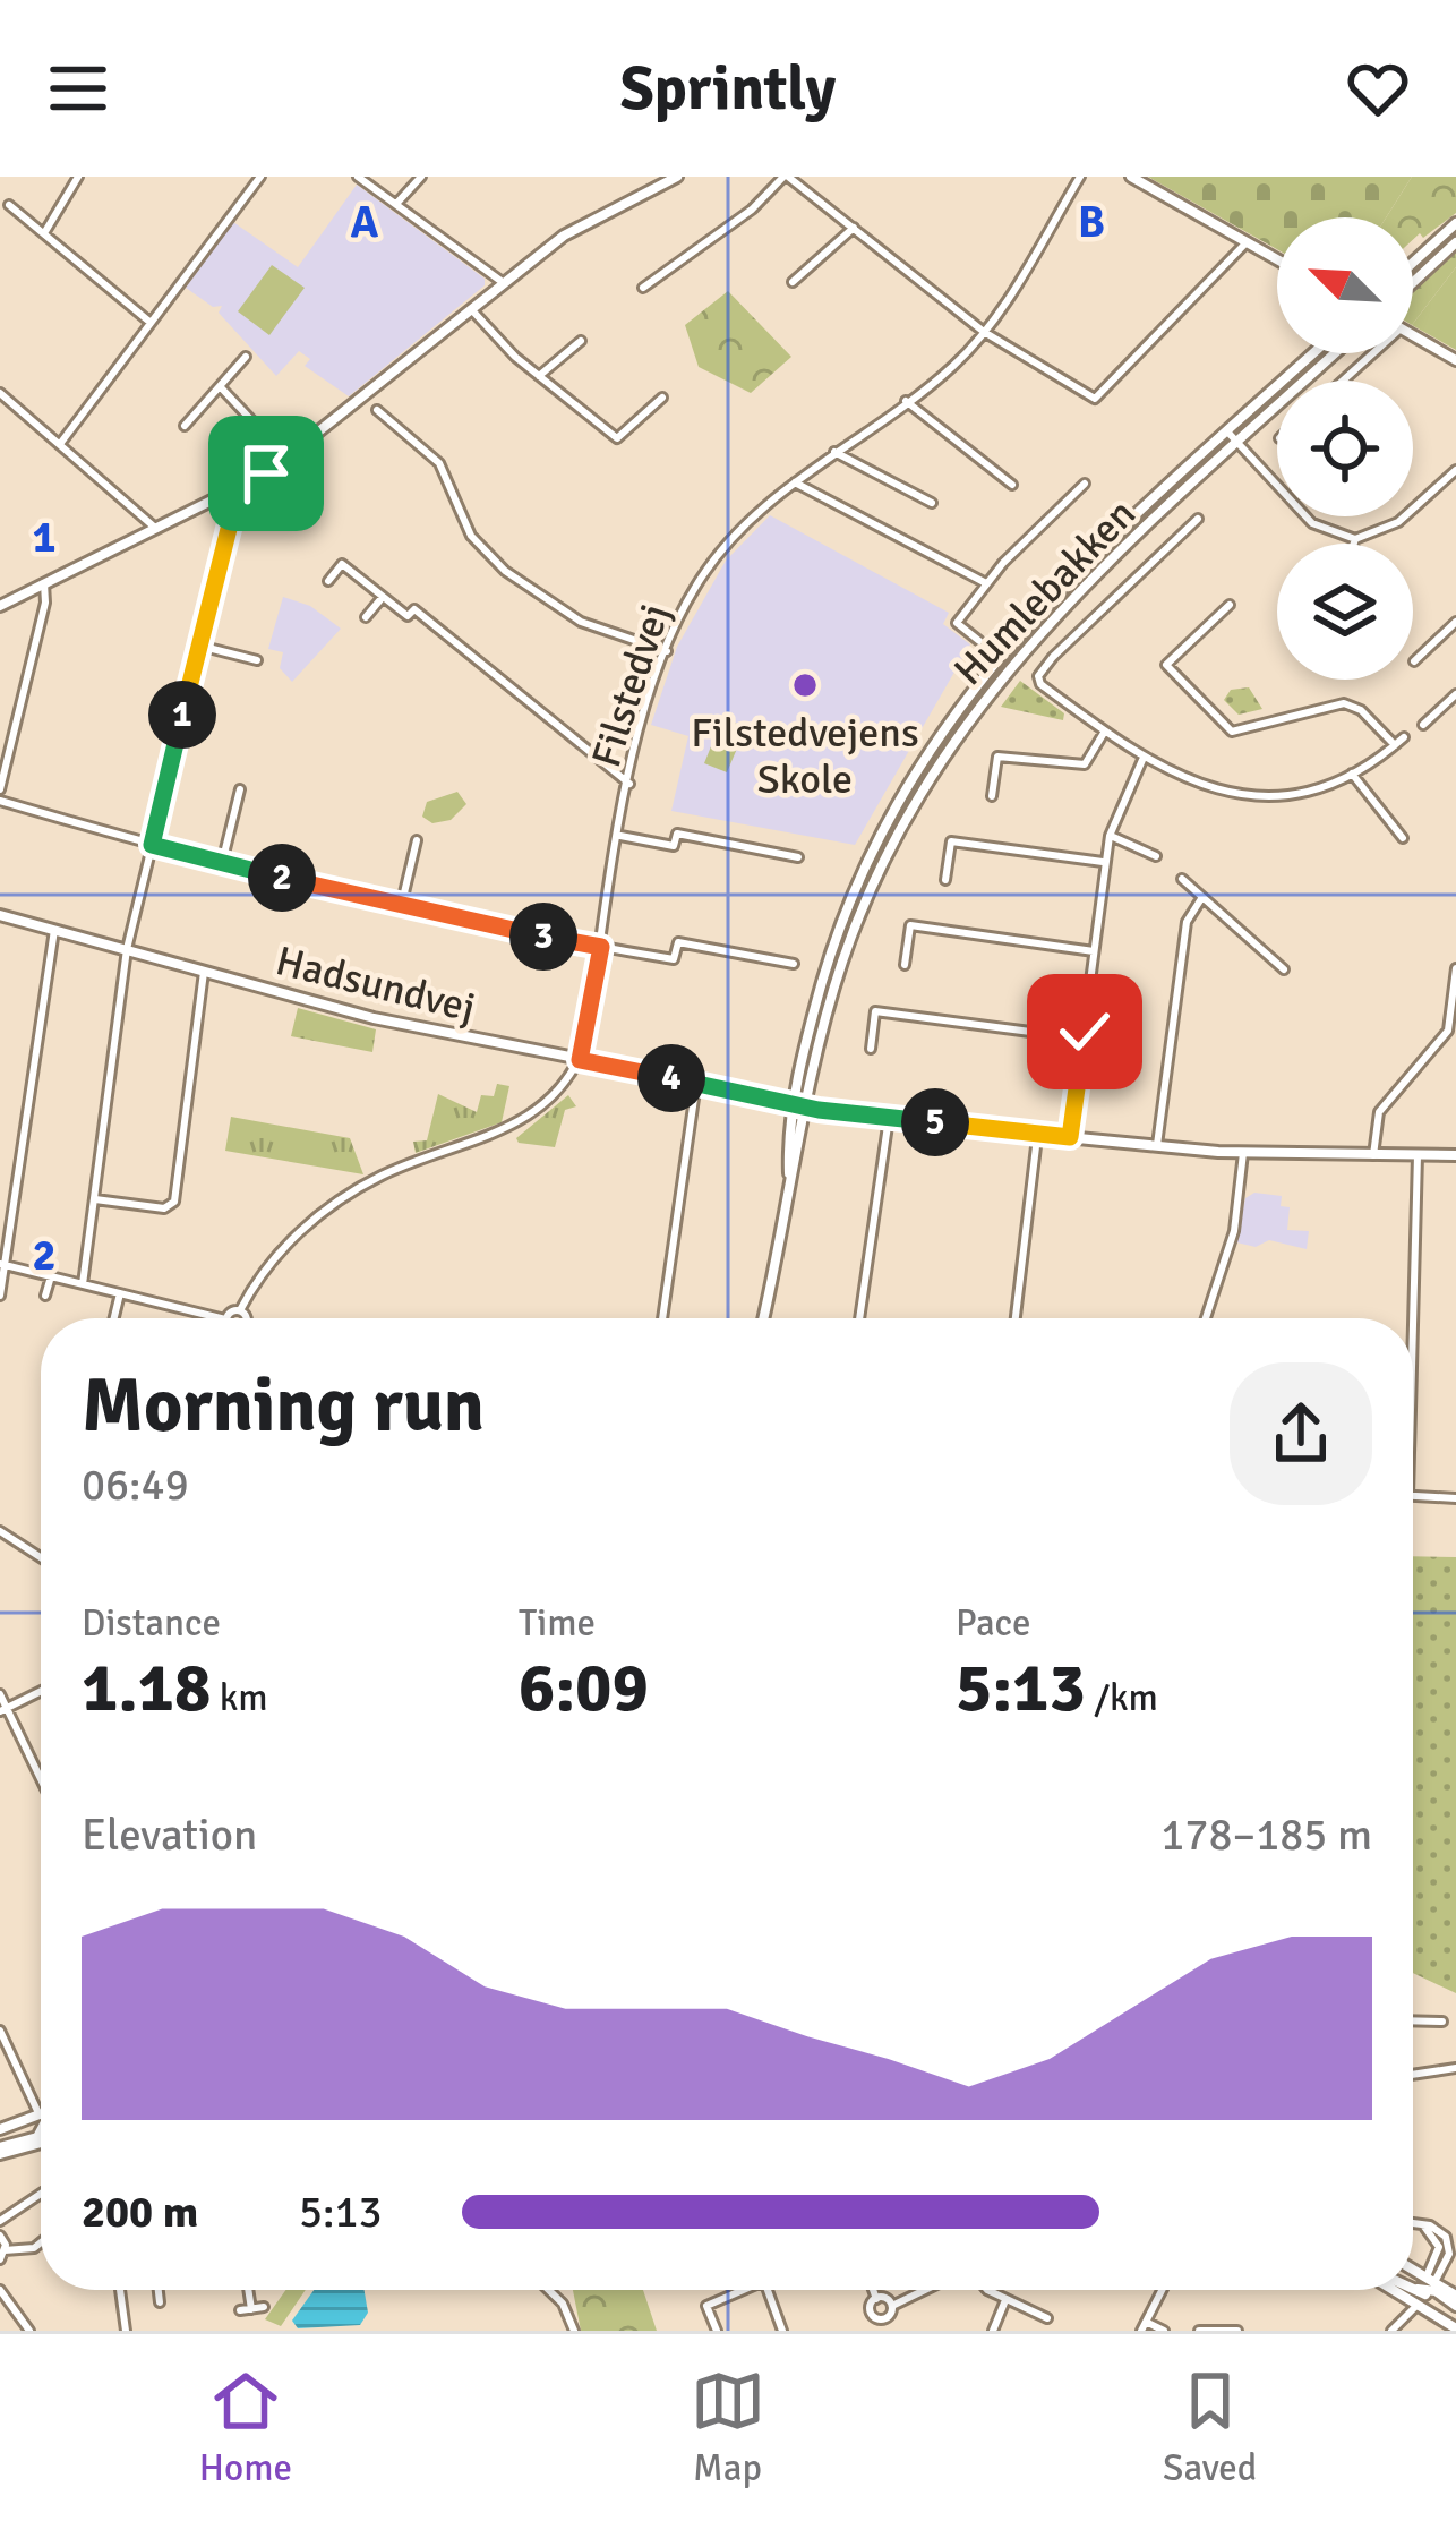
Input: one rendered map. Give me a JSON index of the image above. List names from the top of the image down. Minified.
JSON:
{"streets":{"street":["Humlebakken","Filstedvej","Hadsundvej"]},"crossings":[["Humlebakken","Hadsundvej"],["Filstedvej","Hadsundvej"]],"places":["Filstedvejens Skole"],"north":"top left","page":{"header":"Sprintly","pins":["1","2","3","4","5"],"heading":["Morning run","06:49"],"stats":[["Distance","1.18 km"],["Time","6:09"],["Pace","5:13 /km"]],"chart":["Elevation","178–185 m"],"list":[{"name":"200 m","note":"5:13"}],"tabs":["Home","Map","Saved"]},"grid":{"columns":["A","B"],"rows":["1","2"]}}
